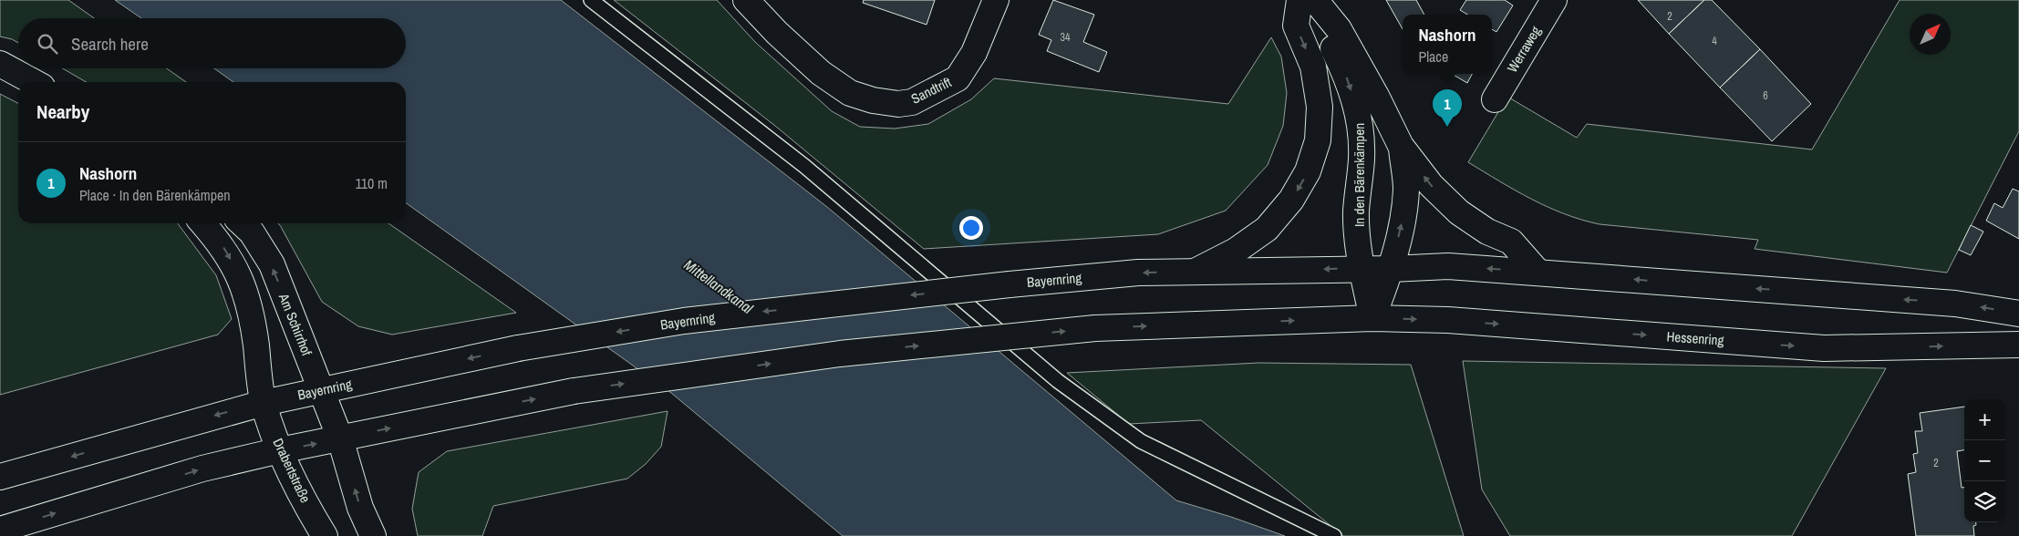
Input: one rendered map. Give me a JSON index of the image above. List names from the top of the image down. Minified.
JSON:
{"streets":{"street":["Werraweg","Sandtrift","In den Bärenkämpen","Bayernring","Am Schirrhof","Hessenring","Drabertstraße"]},"crossings":[["In den Bärenkämpen","Bayernring"],["In den Bärenkämpen","Hessenring"],["Bayernring","Am Schirrhof"],["Bayernring","Drabertstraße"]],"water":["Mittellandkanal"],"house_numbers":["2","34","4","6","2"],"north":"top right","page":{"popup":["Nashorn","Place"],"search":"Search here","heading":"Nearby","pins":"1","list":[{"mark":"1","name":"Nashorn","note":"Place · In den Bärenkämpen","value":"110 m"}],"map_buttons":["+","−"]}}
